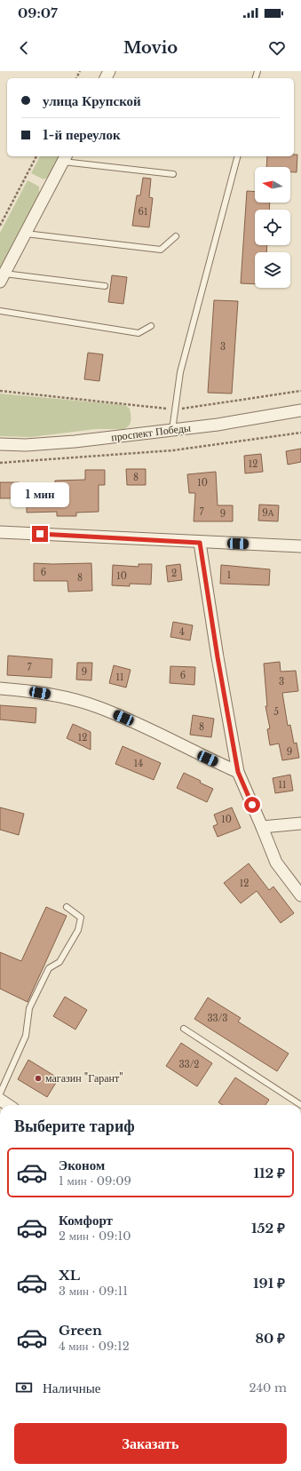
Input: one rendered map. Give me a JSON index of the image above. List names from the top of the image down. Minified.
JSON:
{"streets":{"street":["проспект Победы"]},"places":["магазин \"Гарант\""],"house_numbers":["61","3","12","8","10","7","9А","9","6","2","1","10","8","4","7","9","6","11","3","5","8","12","9","14","11","10","12","33/3","33/2"],"north":"left","page":{"status":"09:07","header":"Movio","banner":["улица Крупской","1-й переулок"],"bubble":"1 мин","heading":"Выберите тариф","list":[{"name":"Эконом","note":"1 мин · 09:09","value":"112 ₽"},{"name":"Комфорт","note":"2 мин · 09:10","value":"152 ₽"},{"name":"XL","note":"3 мин · 09:11","value":"191 ₽"},{"name":"Green","note":"4 мин · 09:12","value":"80 ₽"}],"pay":["Наличные","240 m"],"buttons":"Заказать"}}
